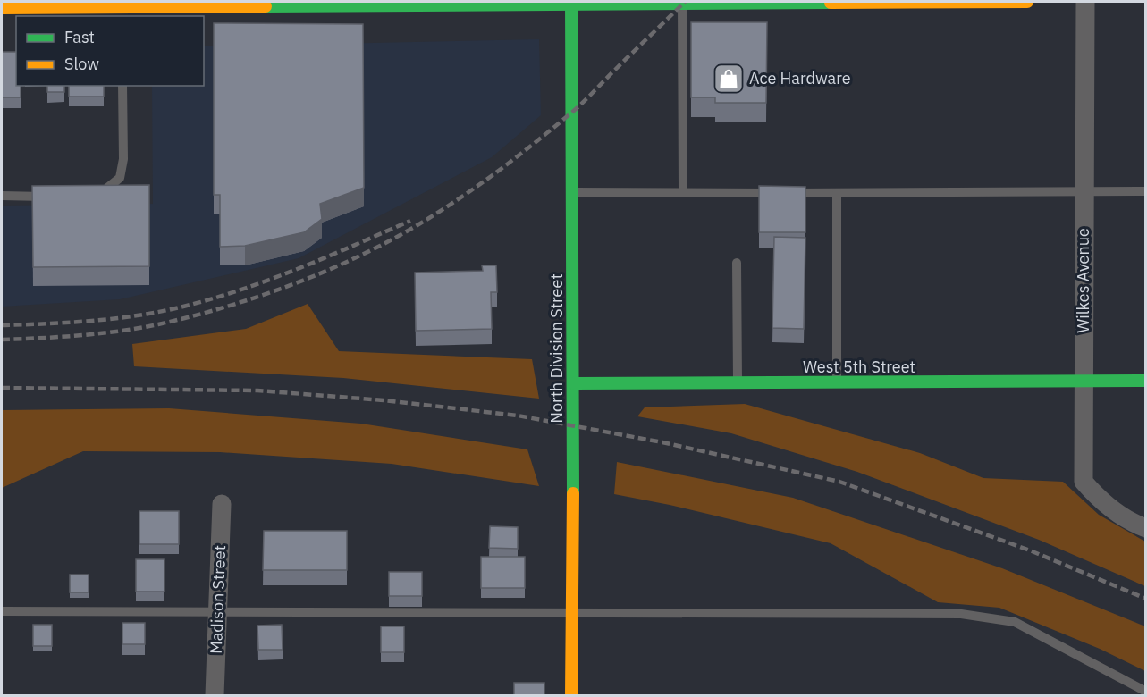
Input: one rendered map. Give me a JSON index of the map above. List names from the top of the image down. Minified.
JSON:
{"streets":{"main road":["North Division Street","West 5th Street"],"street":["Wilkes Avenue","Madison Street"]},"crossings":[["Wilkes Avenue","West 5th Street"],["North Division Street","West 5th Street"]],"places":{"shop":["Ace Hardware"]},"legend":["Fast","Slow"]}
